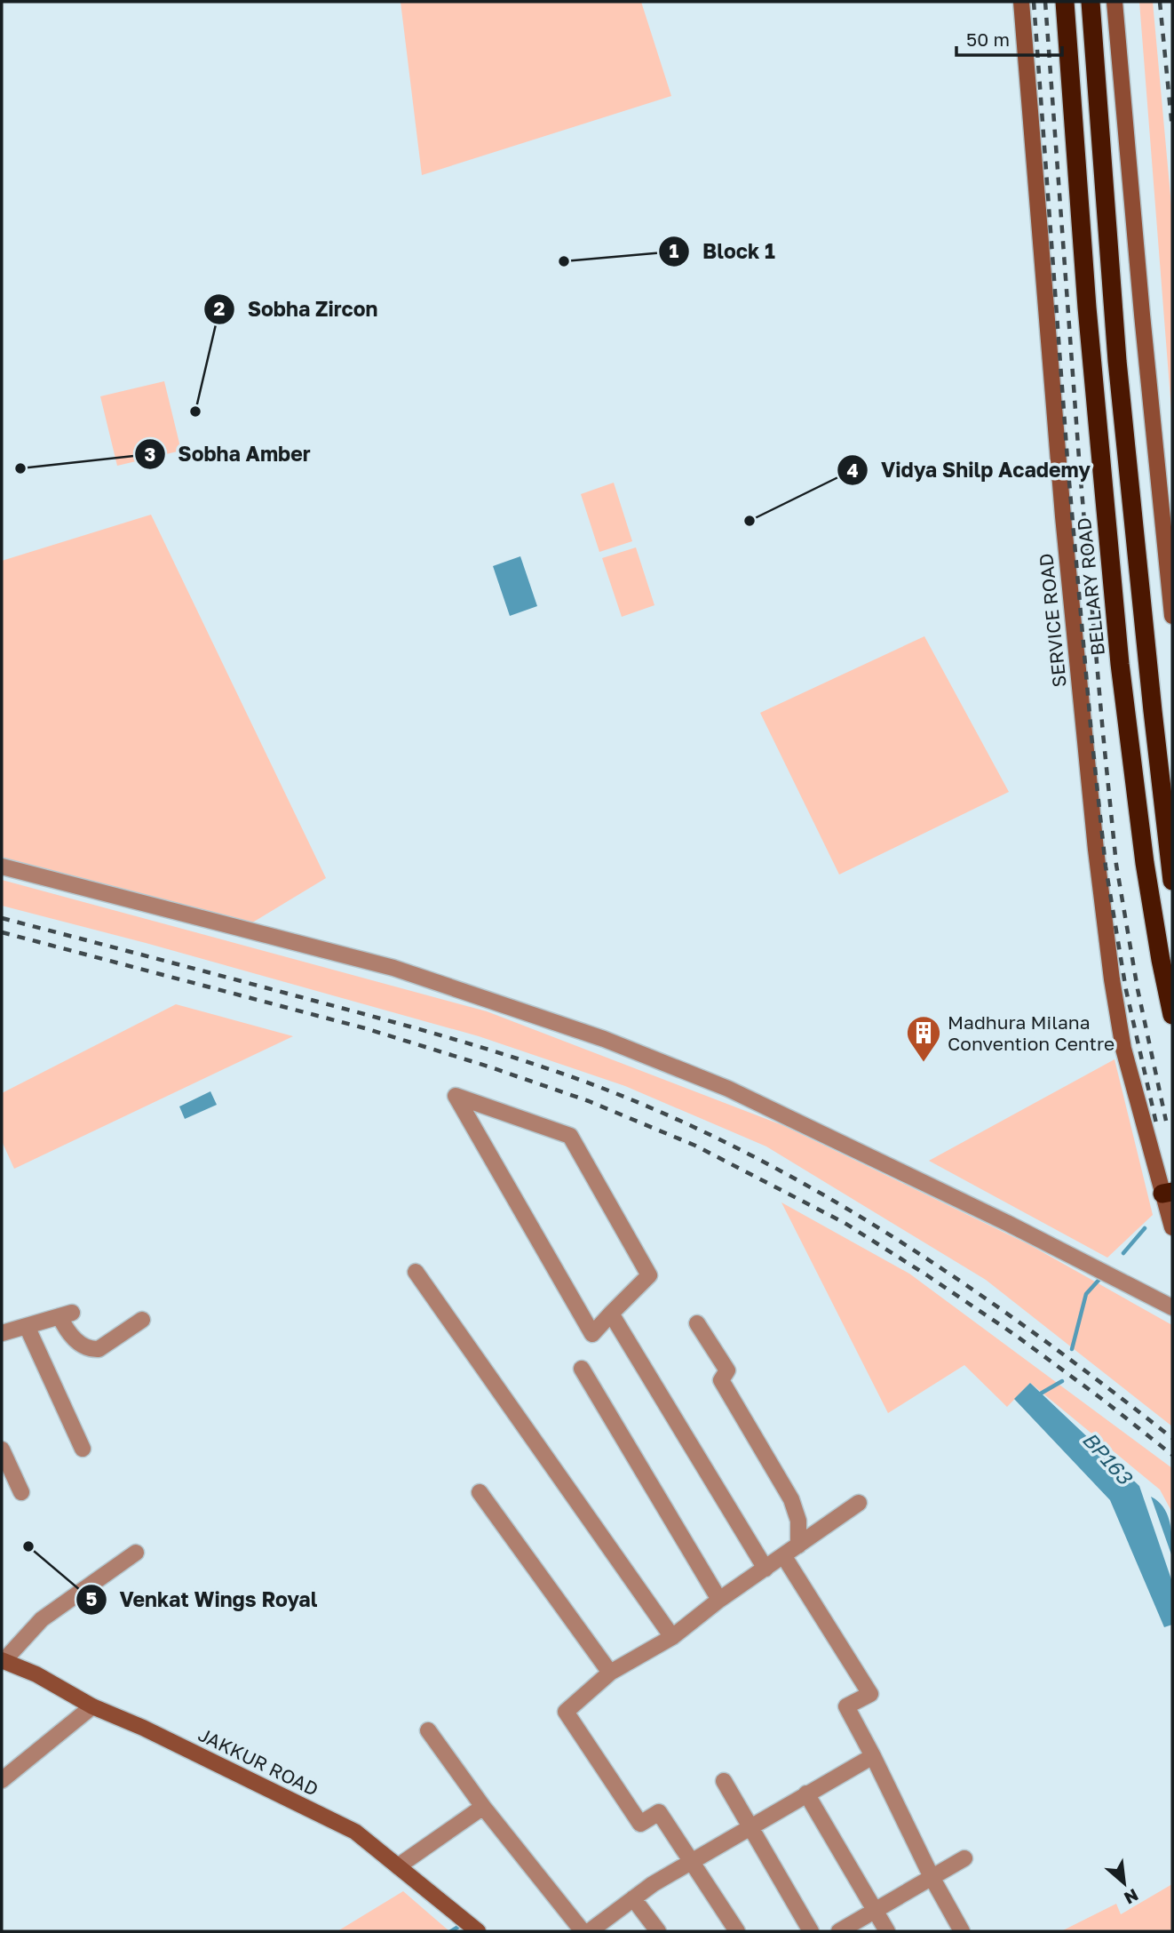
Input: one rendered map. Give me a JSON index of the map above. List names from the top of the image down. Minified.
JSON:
{"streets":{"highway":["BELLARY ROAD"],"main road":["SERVICE ROAD","JAKKUR ROAD"]},"water":["BP163"],"places":{"other":["Block 1","Sobha Zircon","Sobha Amber","Vidya Shilp Academy","Venkat Wings Royal"],"building":["Madhura Milana Convention Centre"]},"scale_bar":"50 m","north":"bottom right"}
